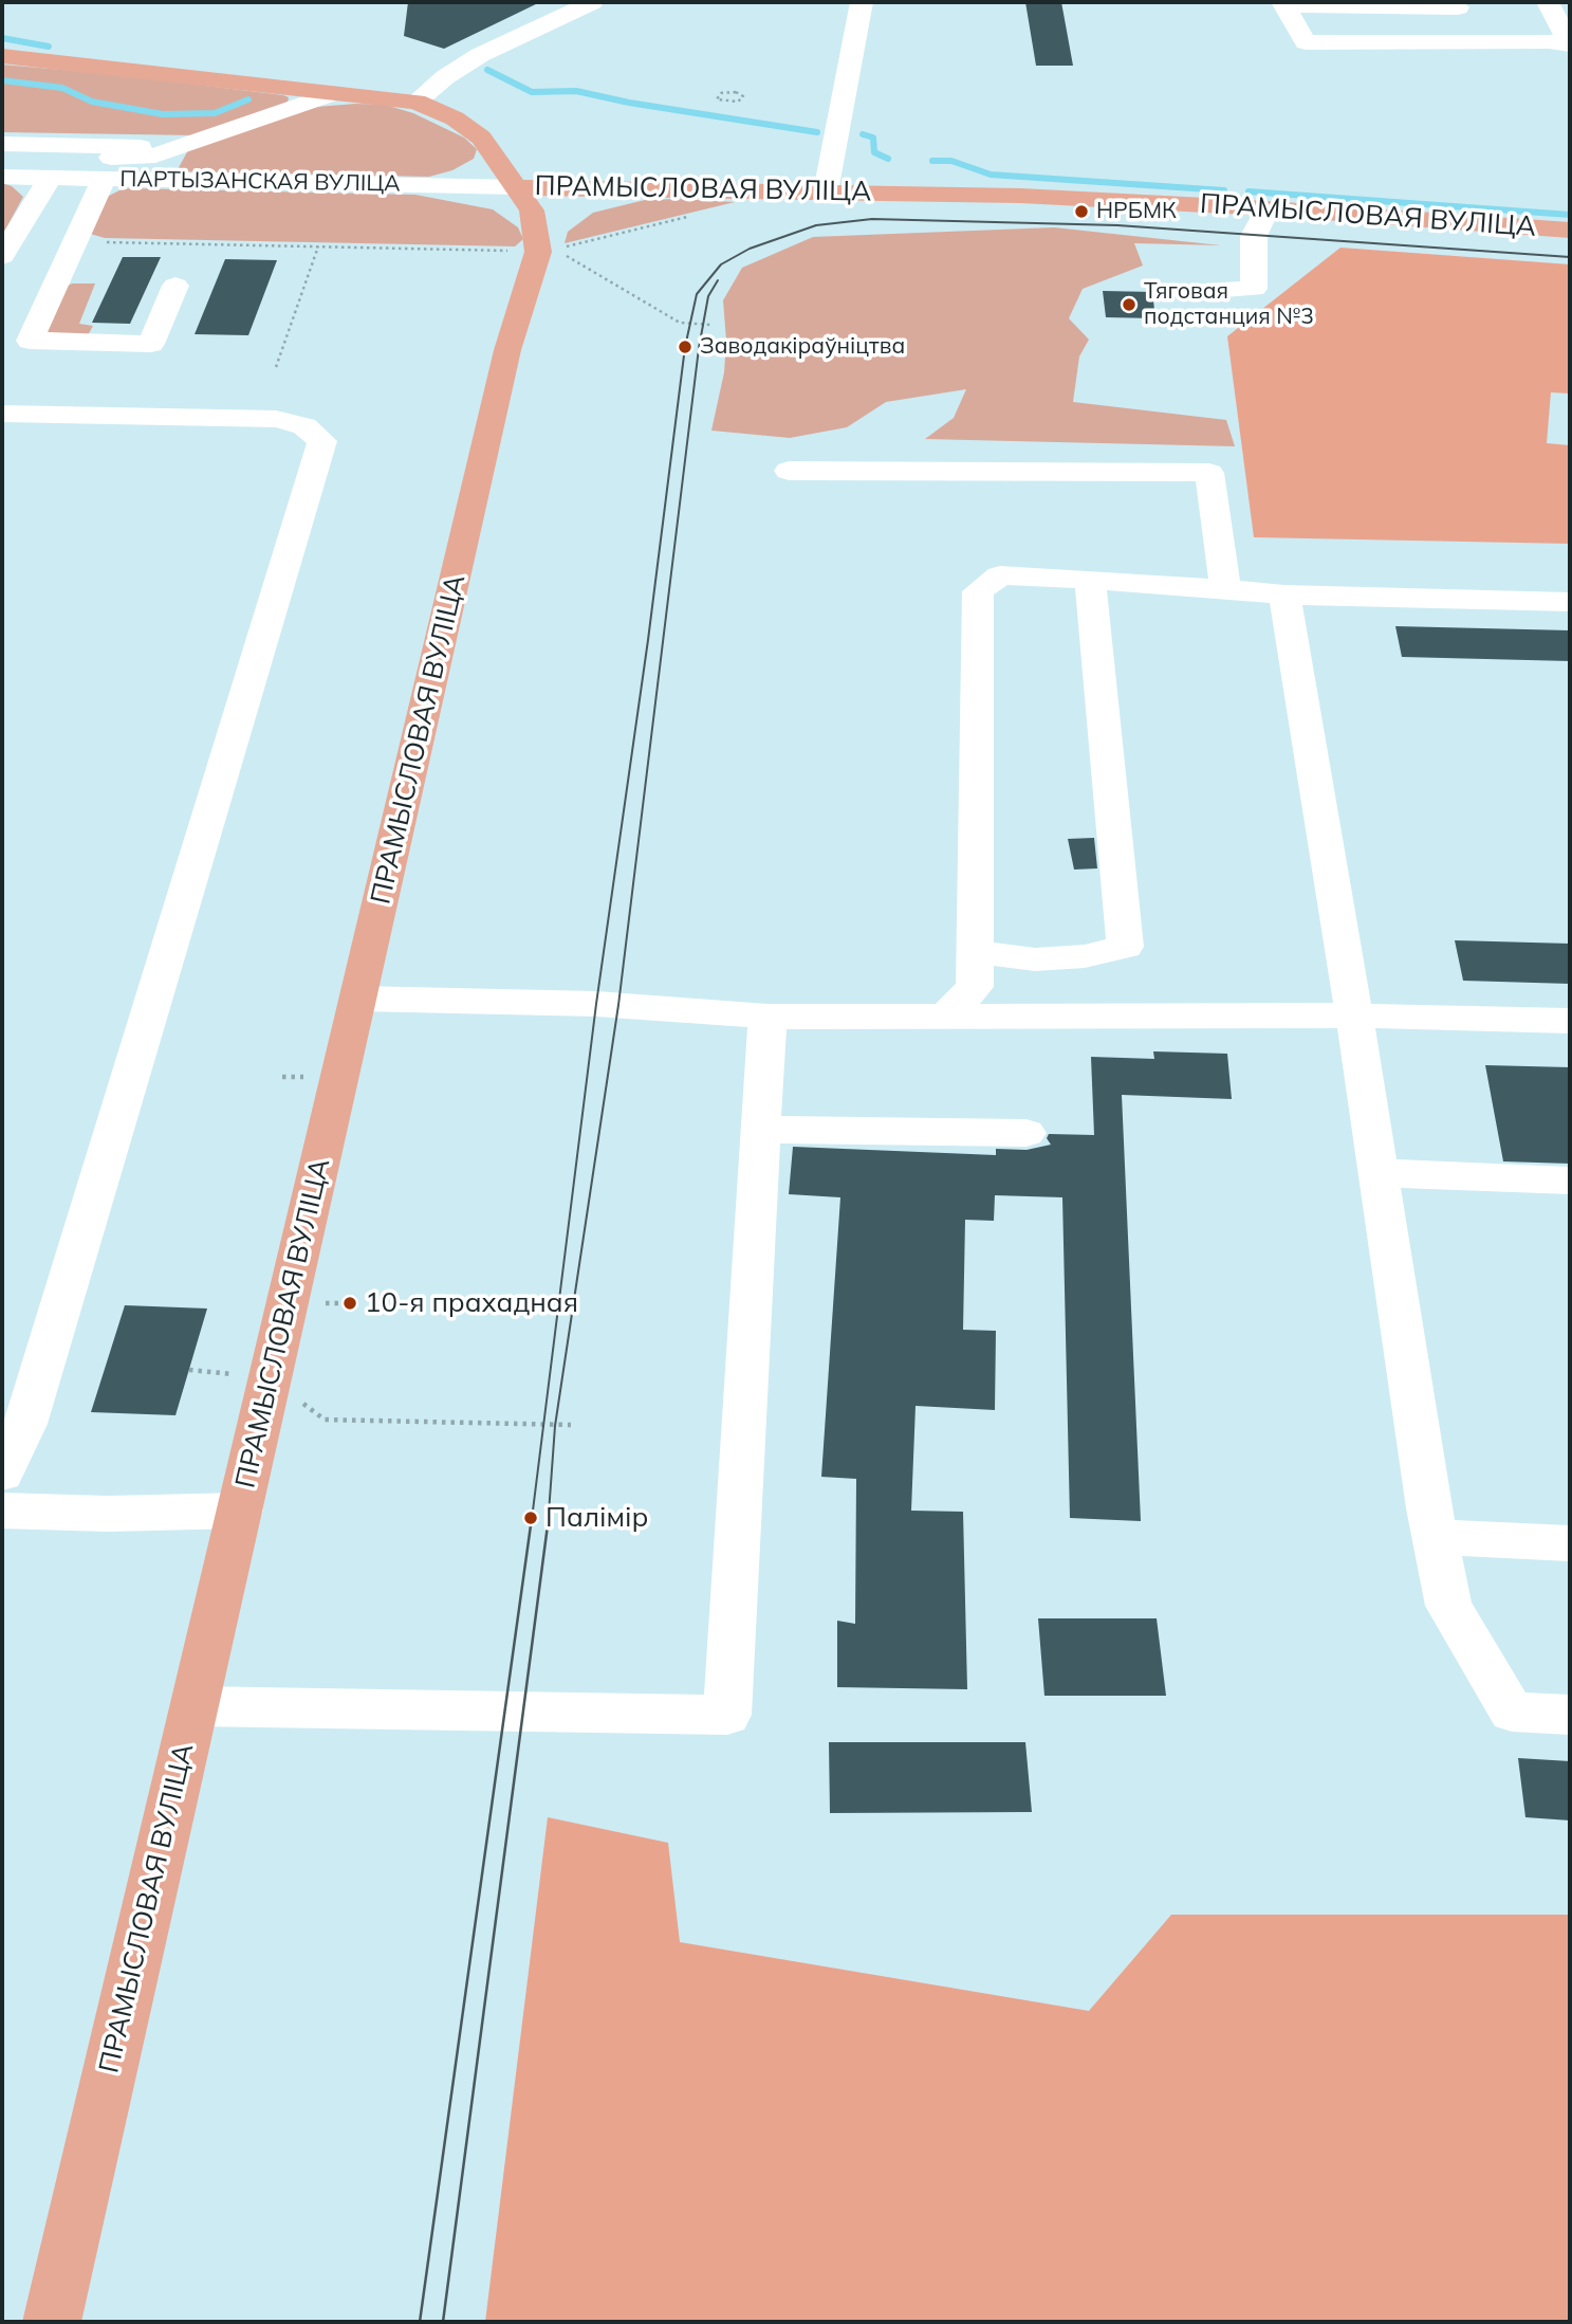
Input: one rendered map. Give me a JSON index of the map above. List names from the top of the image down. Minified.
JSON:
{"streets":{"main road":["ПРАМЫСЛОВАЯ ВУЛІЦА"],"street":["ПАРТЫЗАНСКАЯ ВУЛІЦА"]},"crossings":[["ПАРТЫЗАНСКАЯ ВУЛІЦА","ПРАМЫСЛОВАЯ ВУЛІЦА"]],"places":["НРБМК","Тяговая подстанция №3","Заводакіраўніцтва","10-я прахадная","Палімір"]}
